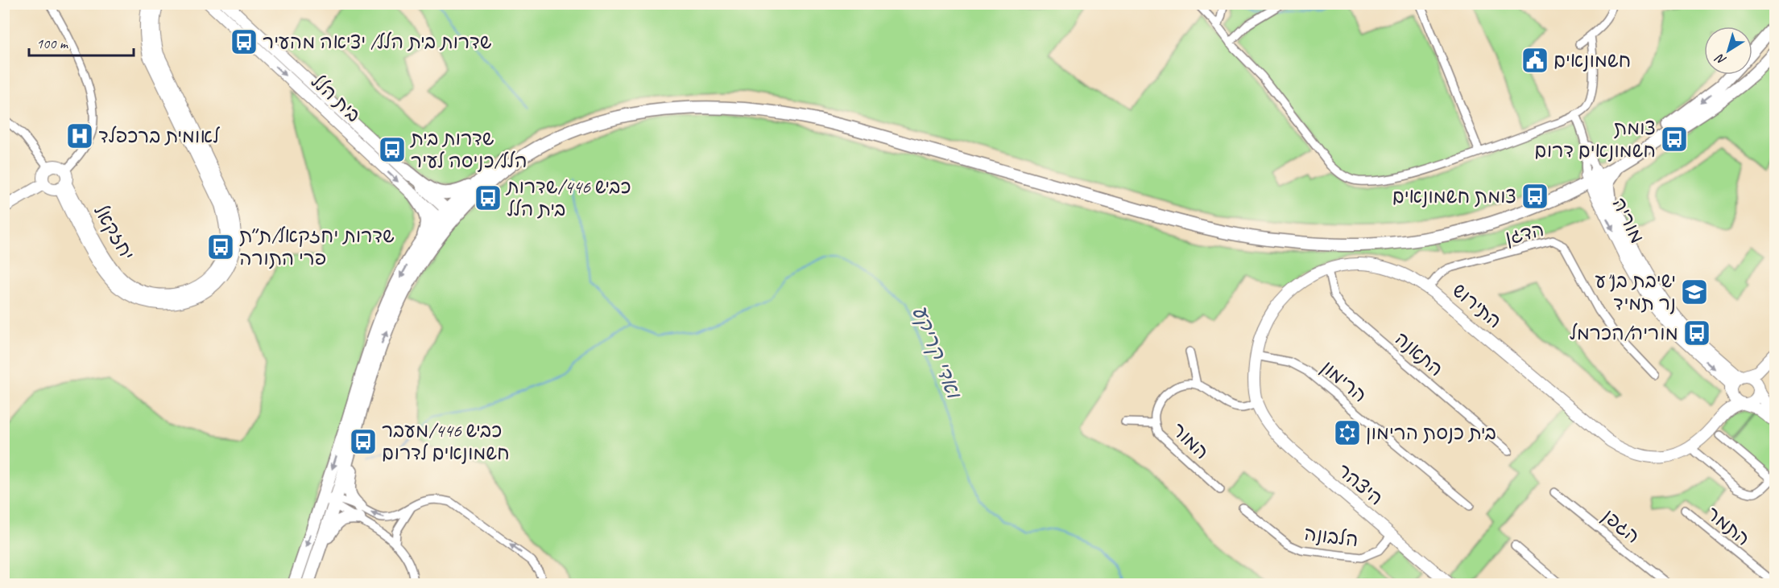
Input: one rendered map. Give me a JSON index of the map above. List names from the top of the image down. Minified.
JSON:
{"streets":{"street":["בית הלל","מוריה","יחזקאל","הדגן","התירוש","התאנה","הרימון","המור","היצהר","הגפן","התמר","הלבונה"]},"crossings":[["מוריה","התירוש"],["הדגן","התירוש"],["התירוש","התאנה"],["התירוש","הרימון"],["התירוש","היצהר"],["היצהר","הלבונה"]],"water":["ואדי קריקע"],"places":{"bus stop":["שדרות בית הלל/ יציאה מהעיר","צומת חשמונאים דרום","שדרות בית הלל/כניסה לעיר","צומת חשמונאים","כביש 446/שדרות בית הלל","שדרות יחזקאל/ת״ת פרי התורה","מוריה/הכרמל","כביש 446/מעבר חשמונאים לדרום"],"public building":["חשמונאים"],"hospital":["לאומית ברכפלד"],"school or university":["ישיבת בנ\"ע נר תמיד"],"synagogue":["בית כנסת הרימון"]},"scale_bar":"100 m","north":"bottom left"}
